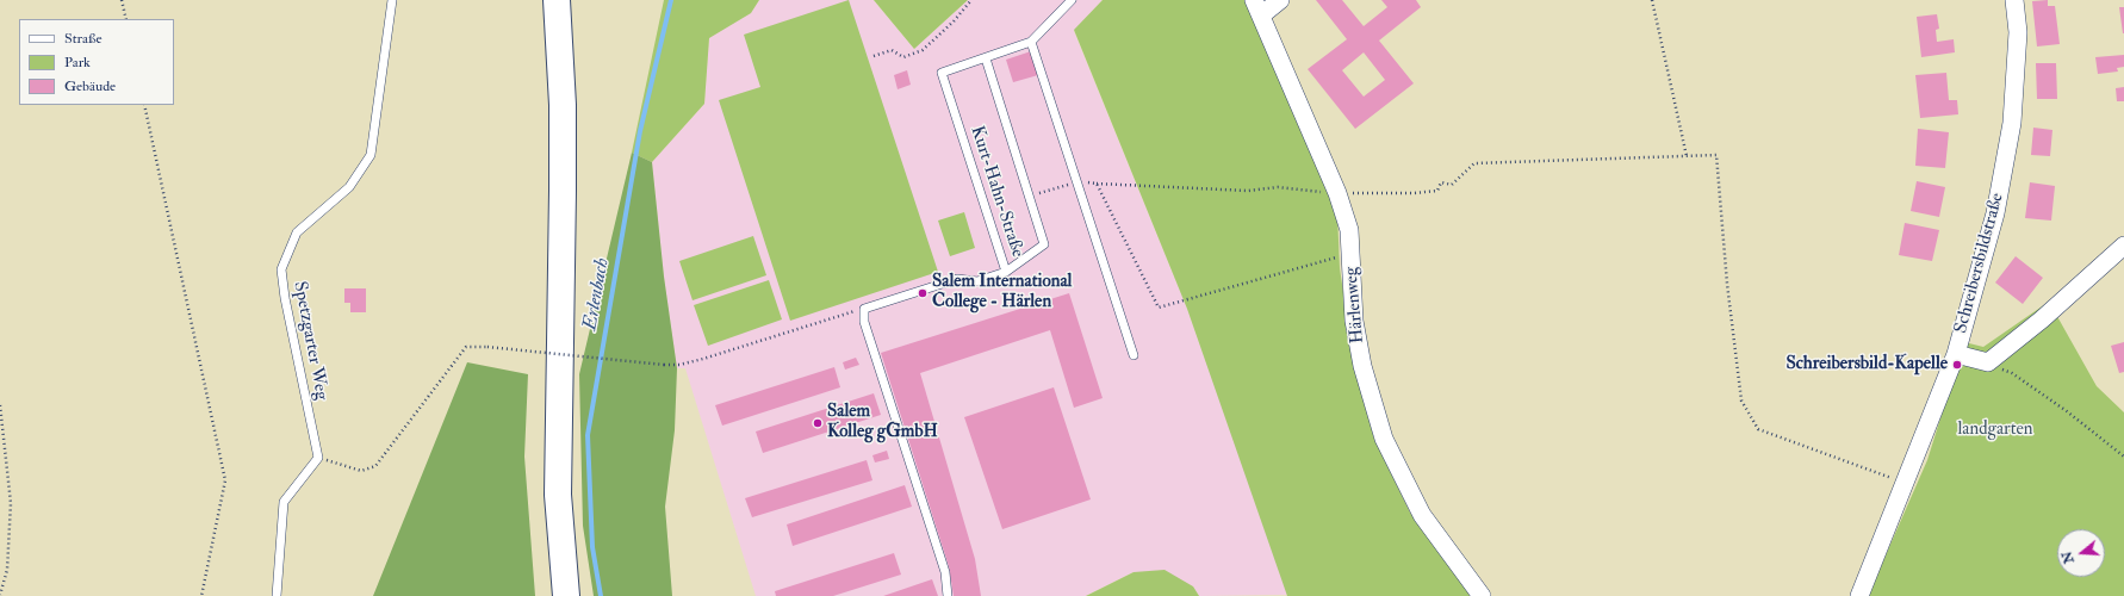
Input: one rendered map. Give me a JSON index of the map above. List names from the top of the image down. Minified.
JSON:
{"streets":{"street":["Schreibersbildstraße","Härlenweg"],"lane":["Kurt-Hahn-Straße","Spetzgarter Weg"]},"water":["Erlenbach"],"parks":["landgarten"],"places":["Salem International College - Härlen","Schreibersbild-Kapelle","Salem Kolleg gGmbH"],"legend":["Straße","Park","Gebäude"],"north":"left"}
